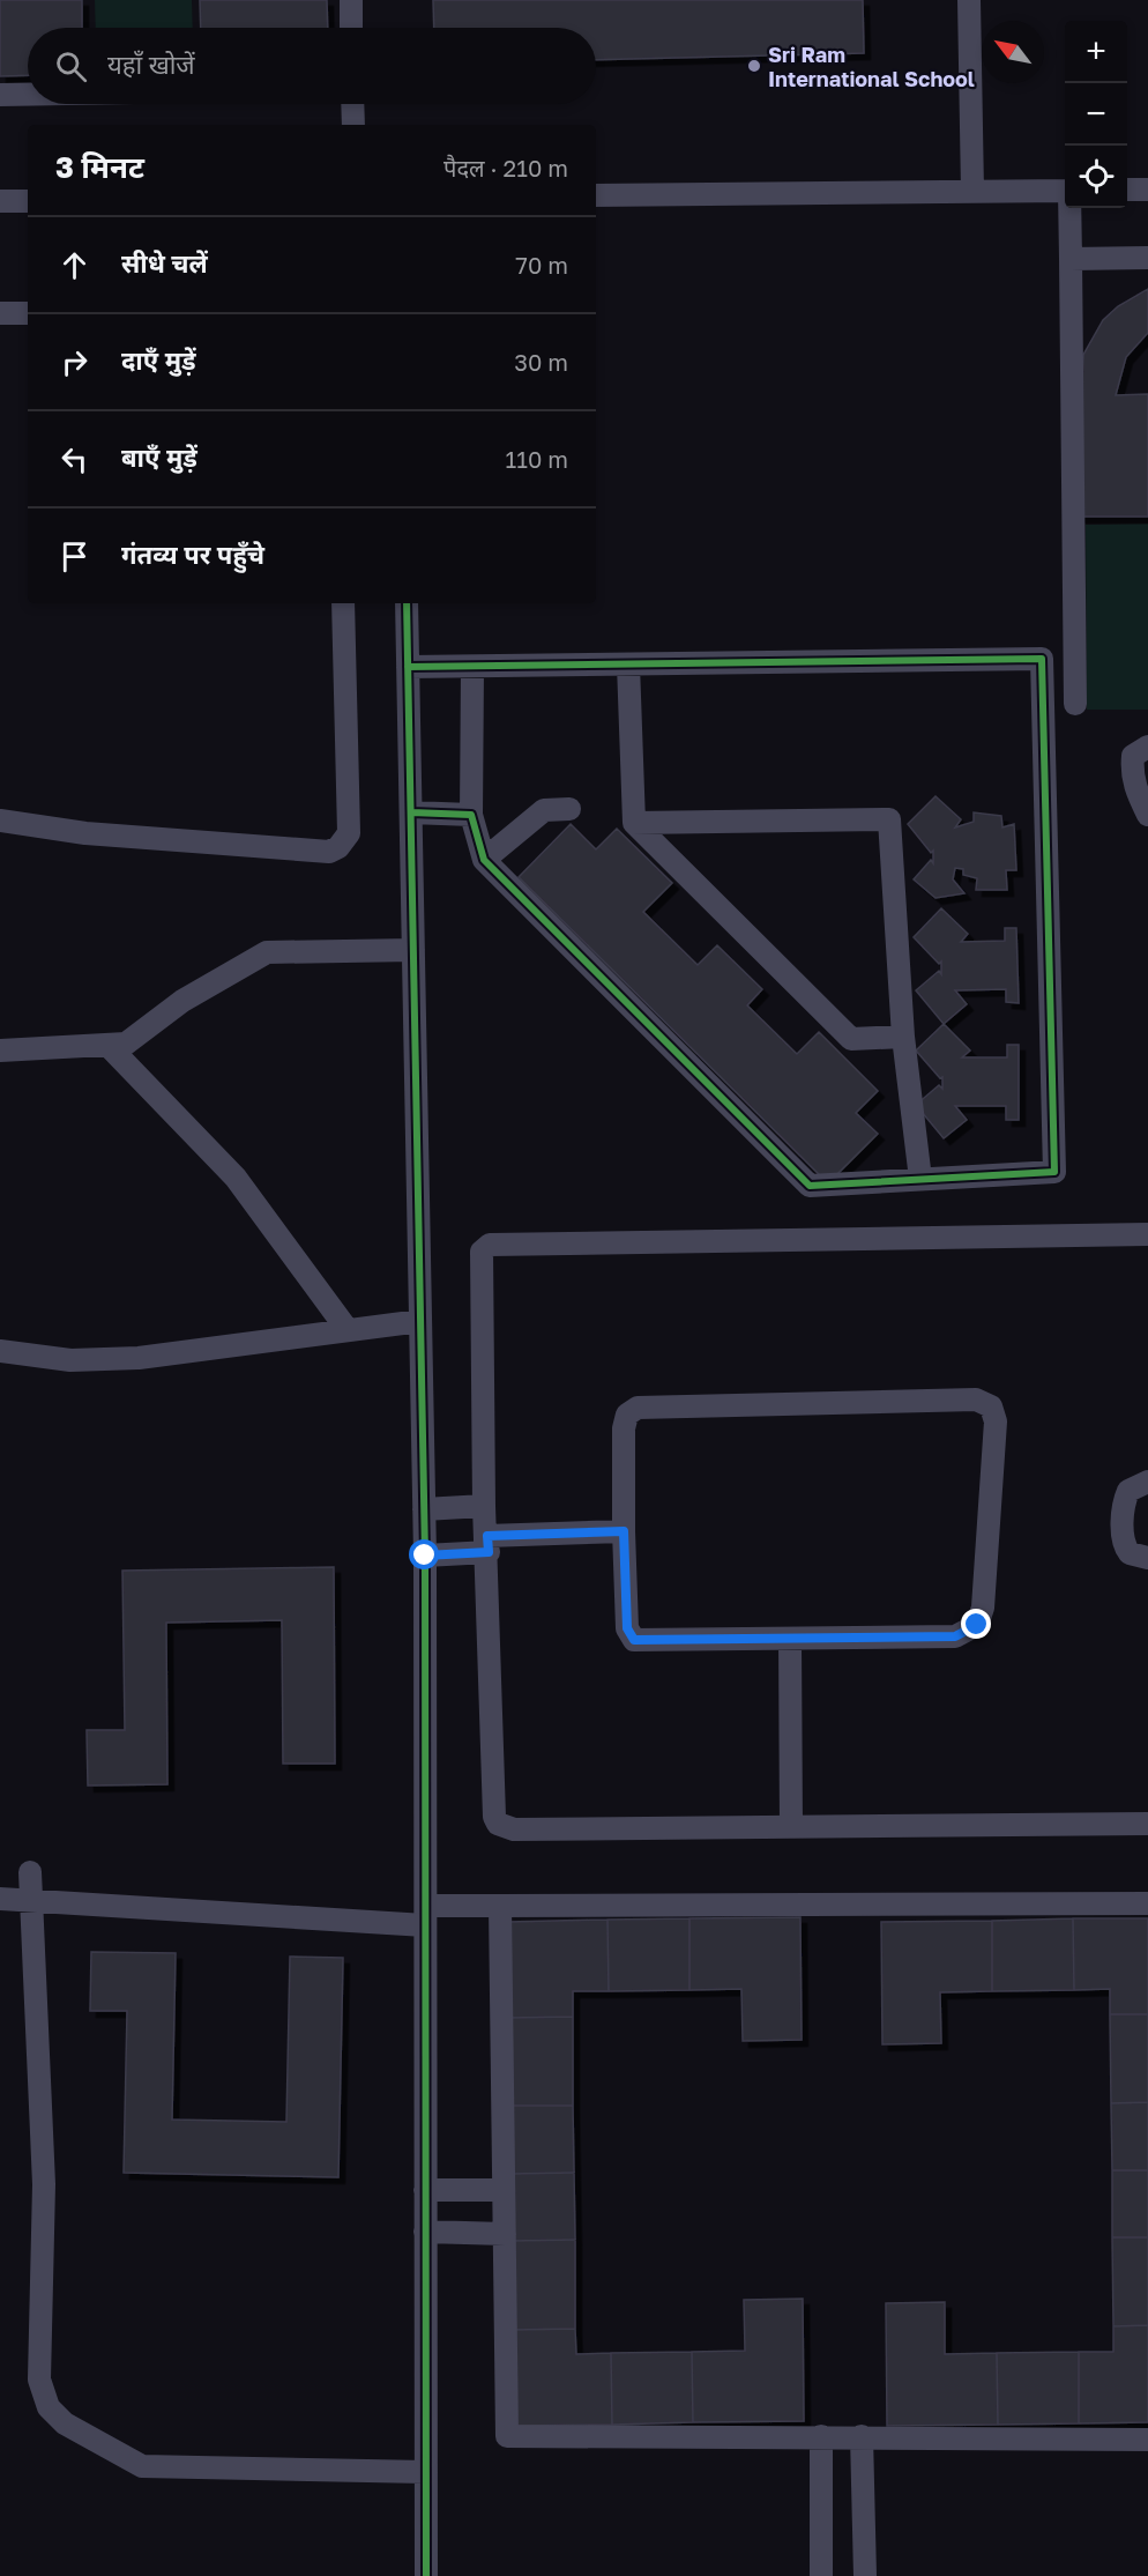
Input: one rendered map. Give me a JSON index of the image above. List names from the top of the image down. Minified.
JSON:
{"places":["Sri Ram International School"],"north":"top left","page":{"map_buttons":["+","−"],"search":"यहाँ खोजें","heading":["3 मिनट","पैदल · 210 m"],"list":[["सीधे चलें","70 m"],["दाएँ मुड़ें","30 m"],["बाएँ मुड़ें","110 m"],"गंतव्य पर पहुँचे"]}}
